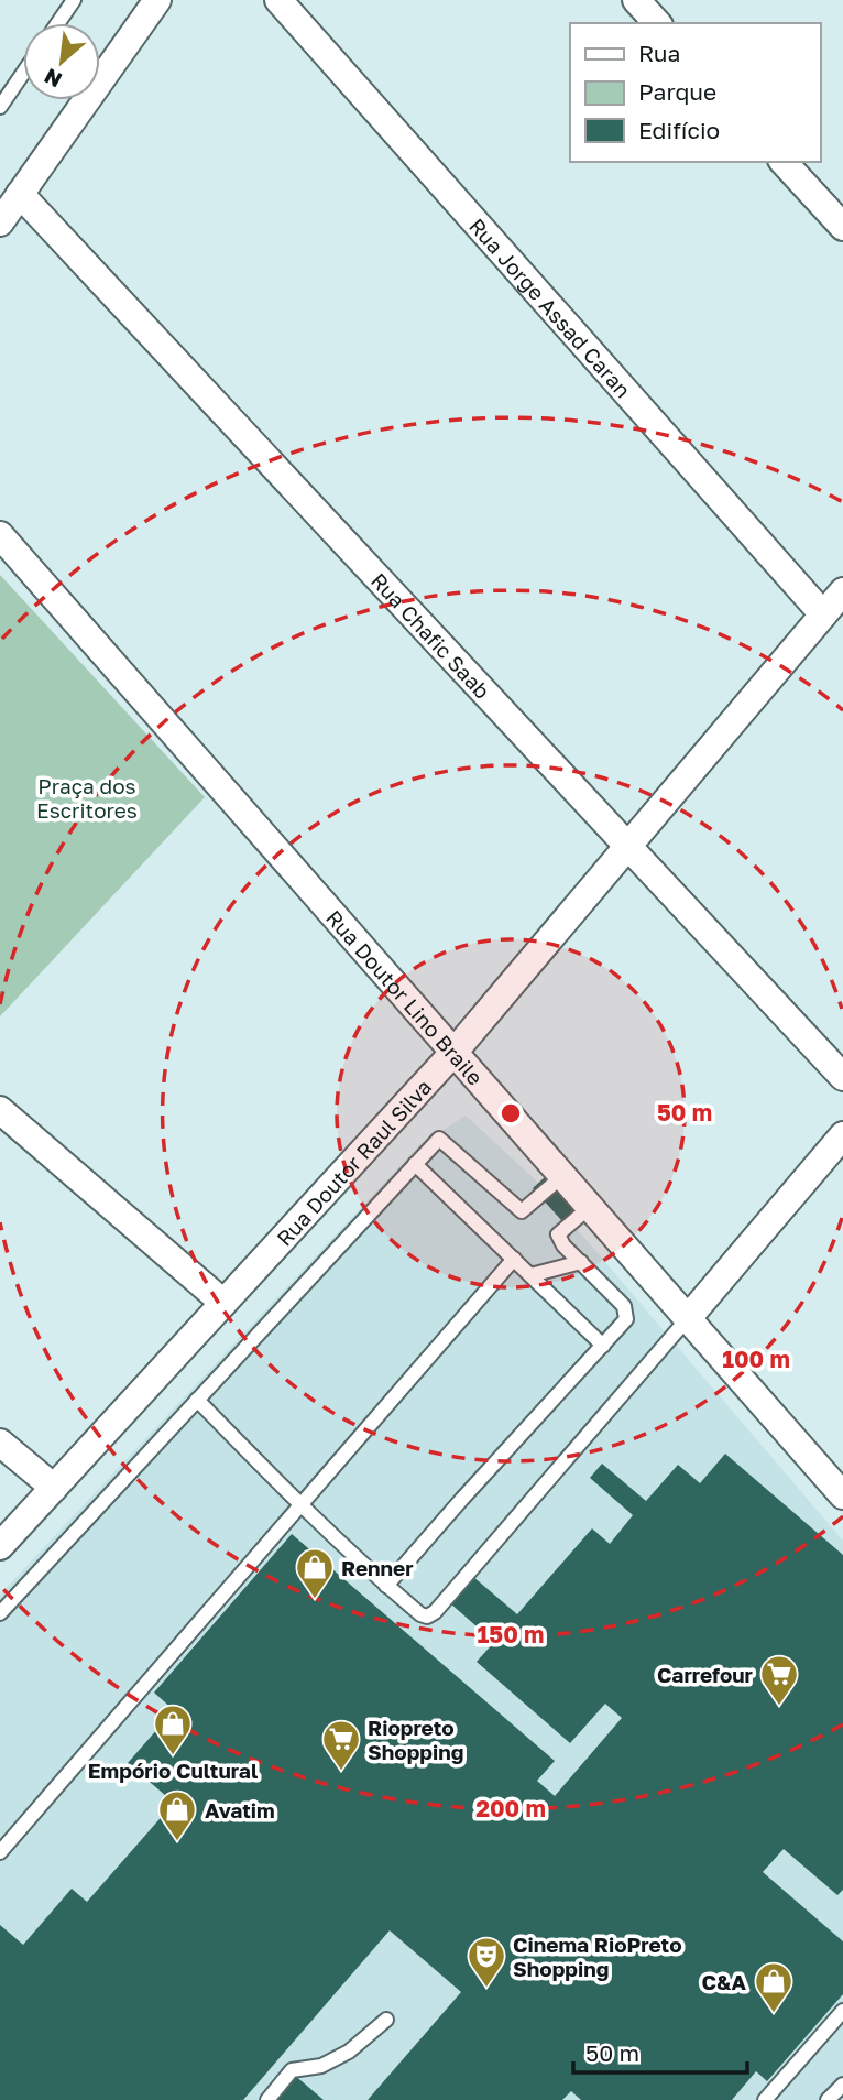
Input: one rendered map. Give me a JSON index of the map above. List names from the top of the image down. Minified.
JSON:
{"streets":{"street":["Rua Jorge Assad Caran","Rua Chafic Saab","Rua Doutor Lino Braile","Rua Doutor Raul Silva"]},"crossings":[["Rua Jorge Assad Caran","Rua Doutor Raul Silva"],["Rua Chafic Saab","Rua Doutor Raul Silva"],["Rua Doutor Lino Braile","Rua Doutor Raul Silva"]],"parks":["Praça dos Escritores"],"places":{"shop":["Renner","Empório Cultural","Avatim","C&A"],"supermarket":["Carrefour","Riopreto Shopping"],"theatre":["Cinema RioPreto Shopping"]},"legend":["Rua","Parque","Edifício"],"scale_bar":"50 m","north":"bottom left","rings":["50 m","100 m","150 m","200 m"]}
